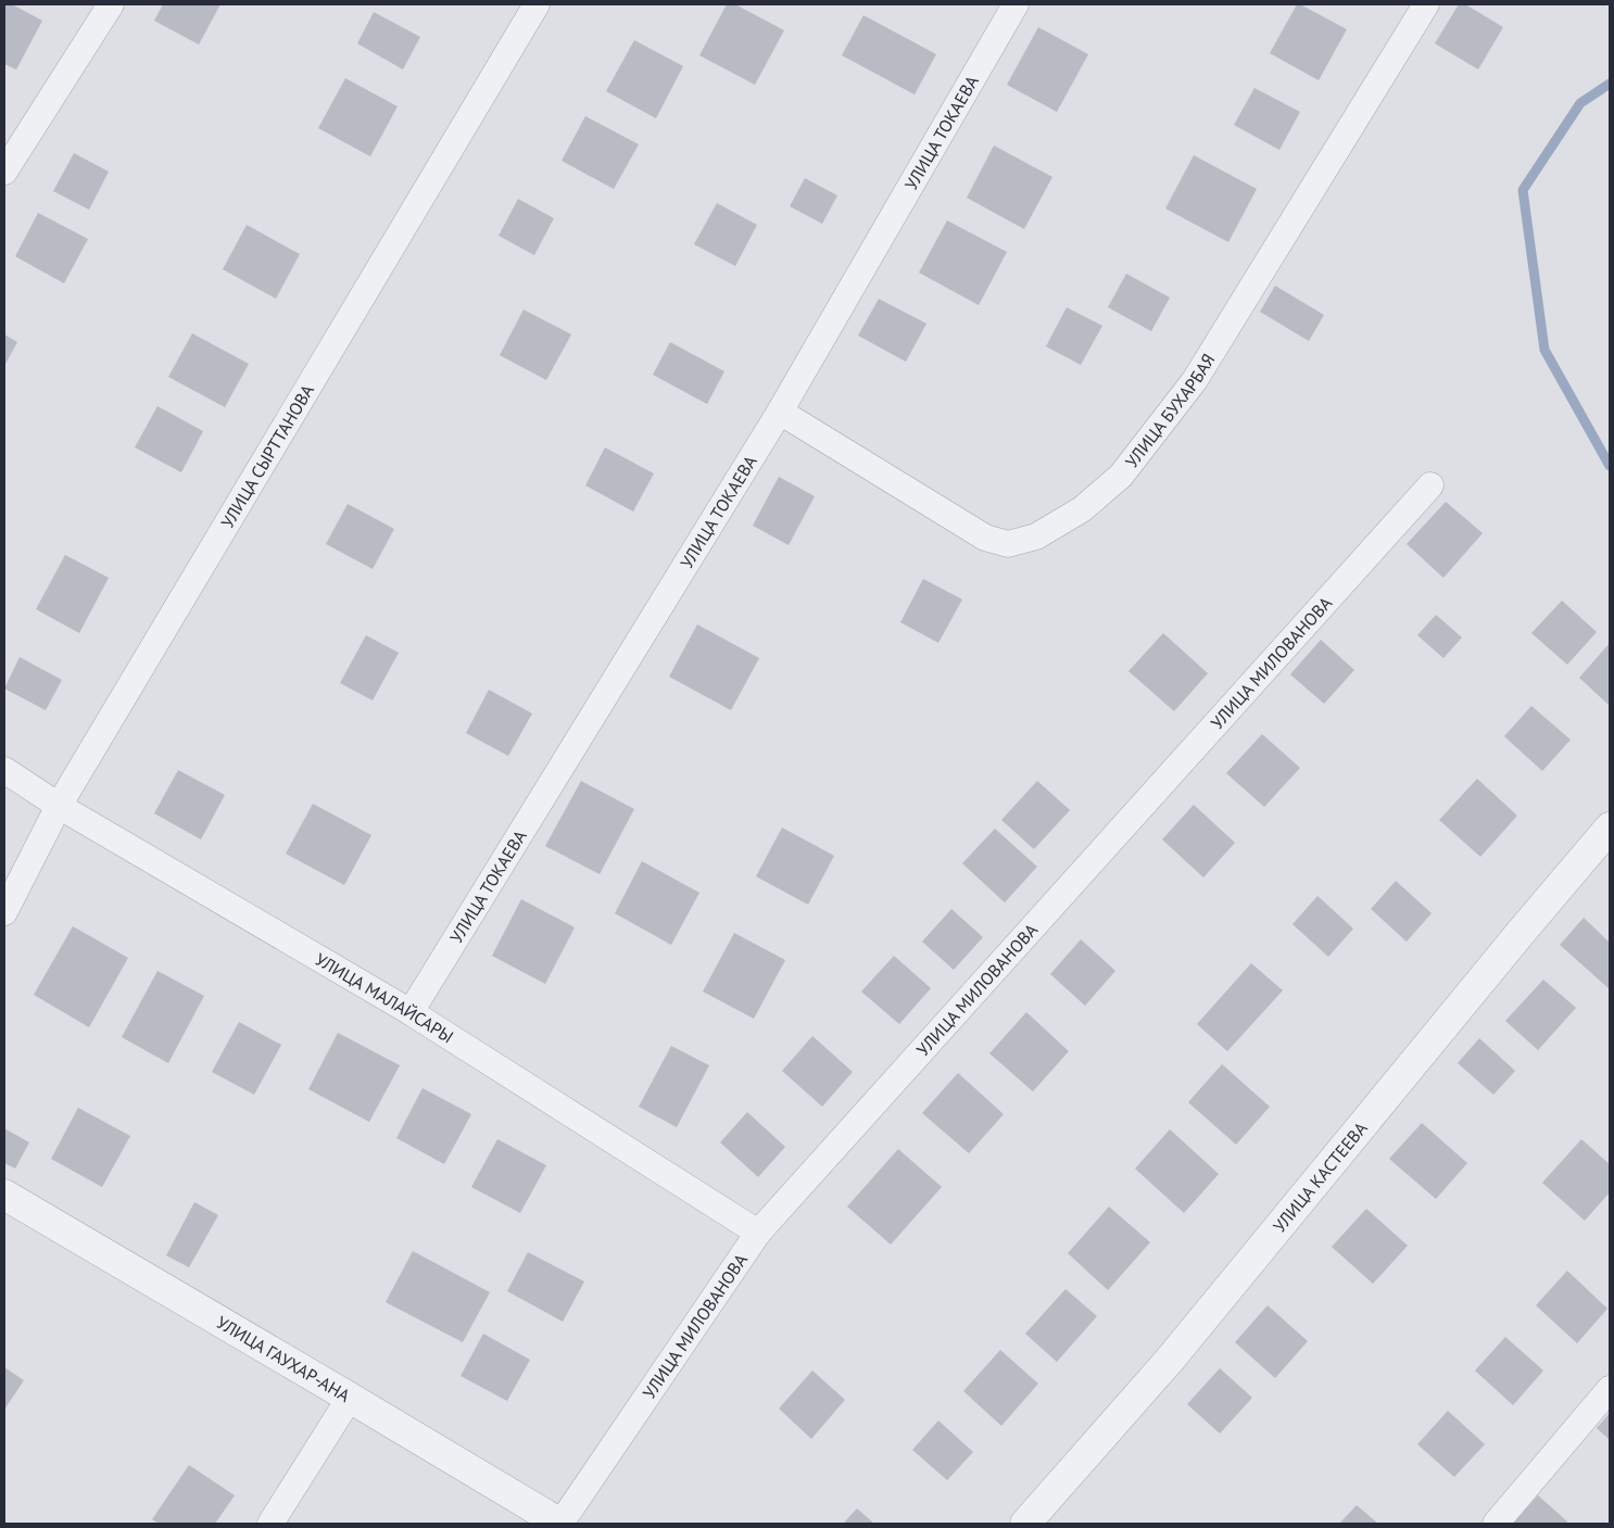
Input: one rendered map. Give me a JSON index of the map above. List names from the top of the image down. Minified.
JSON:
{"streets":{"street":["УЛИЦА ТОКАЕВА","УЛИЦА БУХАРБАЯ","УЛИЦА СЫРТТАНОВА","УЛИЦА МИЛОВАНОВА","УЛИЦА МАЛАЙСАРЫ","УЛИЦА КАСТЕЕВА","УЛИЦА ГАУХАР-АНА"]},"crossings":[["УЛИЦА ТОКАЕВА","УЛИЦА БУХАРБАЯ"],["УЛИЦА ТОКАЕВА","УЛИЦА МАЛАЙСАРЫ"],["УЛИЦА СЫРТТАНОВА","УЛИЦА МАЛАЙСАРЫ"],["УЛИЦА МИЛОВАНОВА","УЛИЦА МАЛАЙСАРЫ"],["УЛИЦА МИЛОВАНОВА","УЛИЦА ГАУХАР-АНА"]]}
